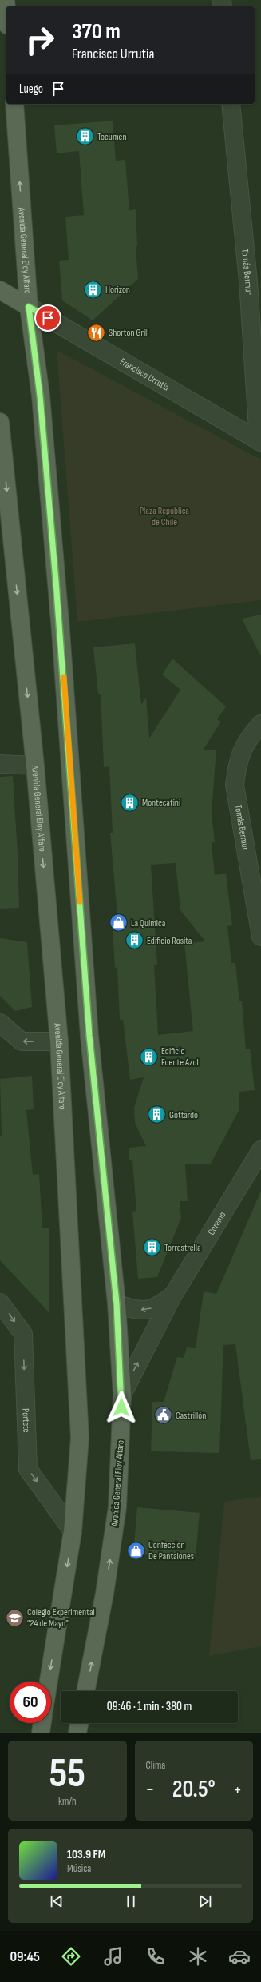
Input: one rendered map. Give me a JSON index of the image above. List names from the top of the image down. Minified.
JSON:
{"streets":{"main road":["Avenida General Eloy Alfaro"],"street":["Tomás Bermur","Francisco Urrutia","Coremo","Portete"]},"crossings":[["Avenida General Eloy Alfaro","Francisco Urrutia"],["Avenida General Eloy Alfaro","Coremo"],["Avenida General Eloy Alfaro","Portete"],["Tomás Bermur","Francisco Urrutia"]],"one_way":["Portete"],"parks":["Plaza República de Chile"],"places":{"building":["Tocumen","Horizon","Montecatini","Edificio Rosita","Edificio Fuente Azul","Gottardo","Torrestrella"],"restaurant":["Shorton Grill"],"shop":["La Química","Confeccion De Pantalones"],"public building":["Castrillón"],"school or university":["Colegio Experimental \"24 de Mayo\""]},"page":{"turn":["370 m","Francisco Urrutia"],"then":"Luego","limit":"60","trip":"09:46 · 1 min · 380 m","tile":[["55","km/h"],"Clima"],"heat":["−","20.5°","+"],"song":["103.9 FM","Música"],"tabs":"09:45"}}
